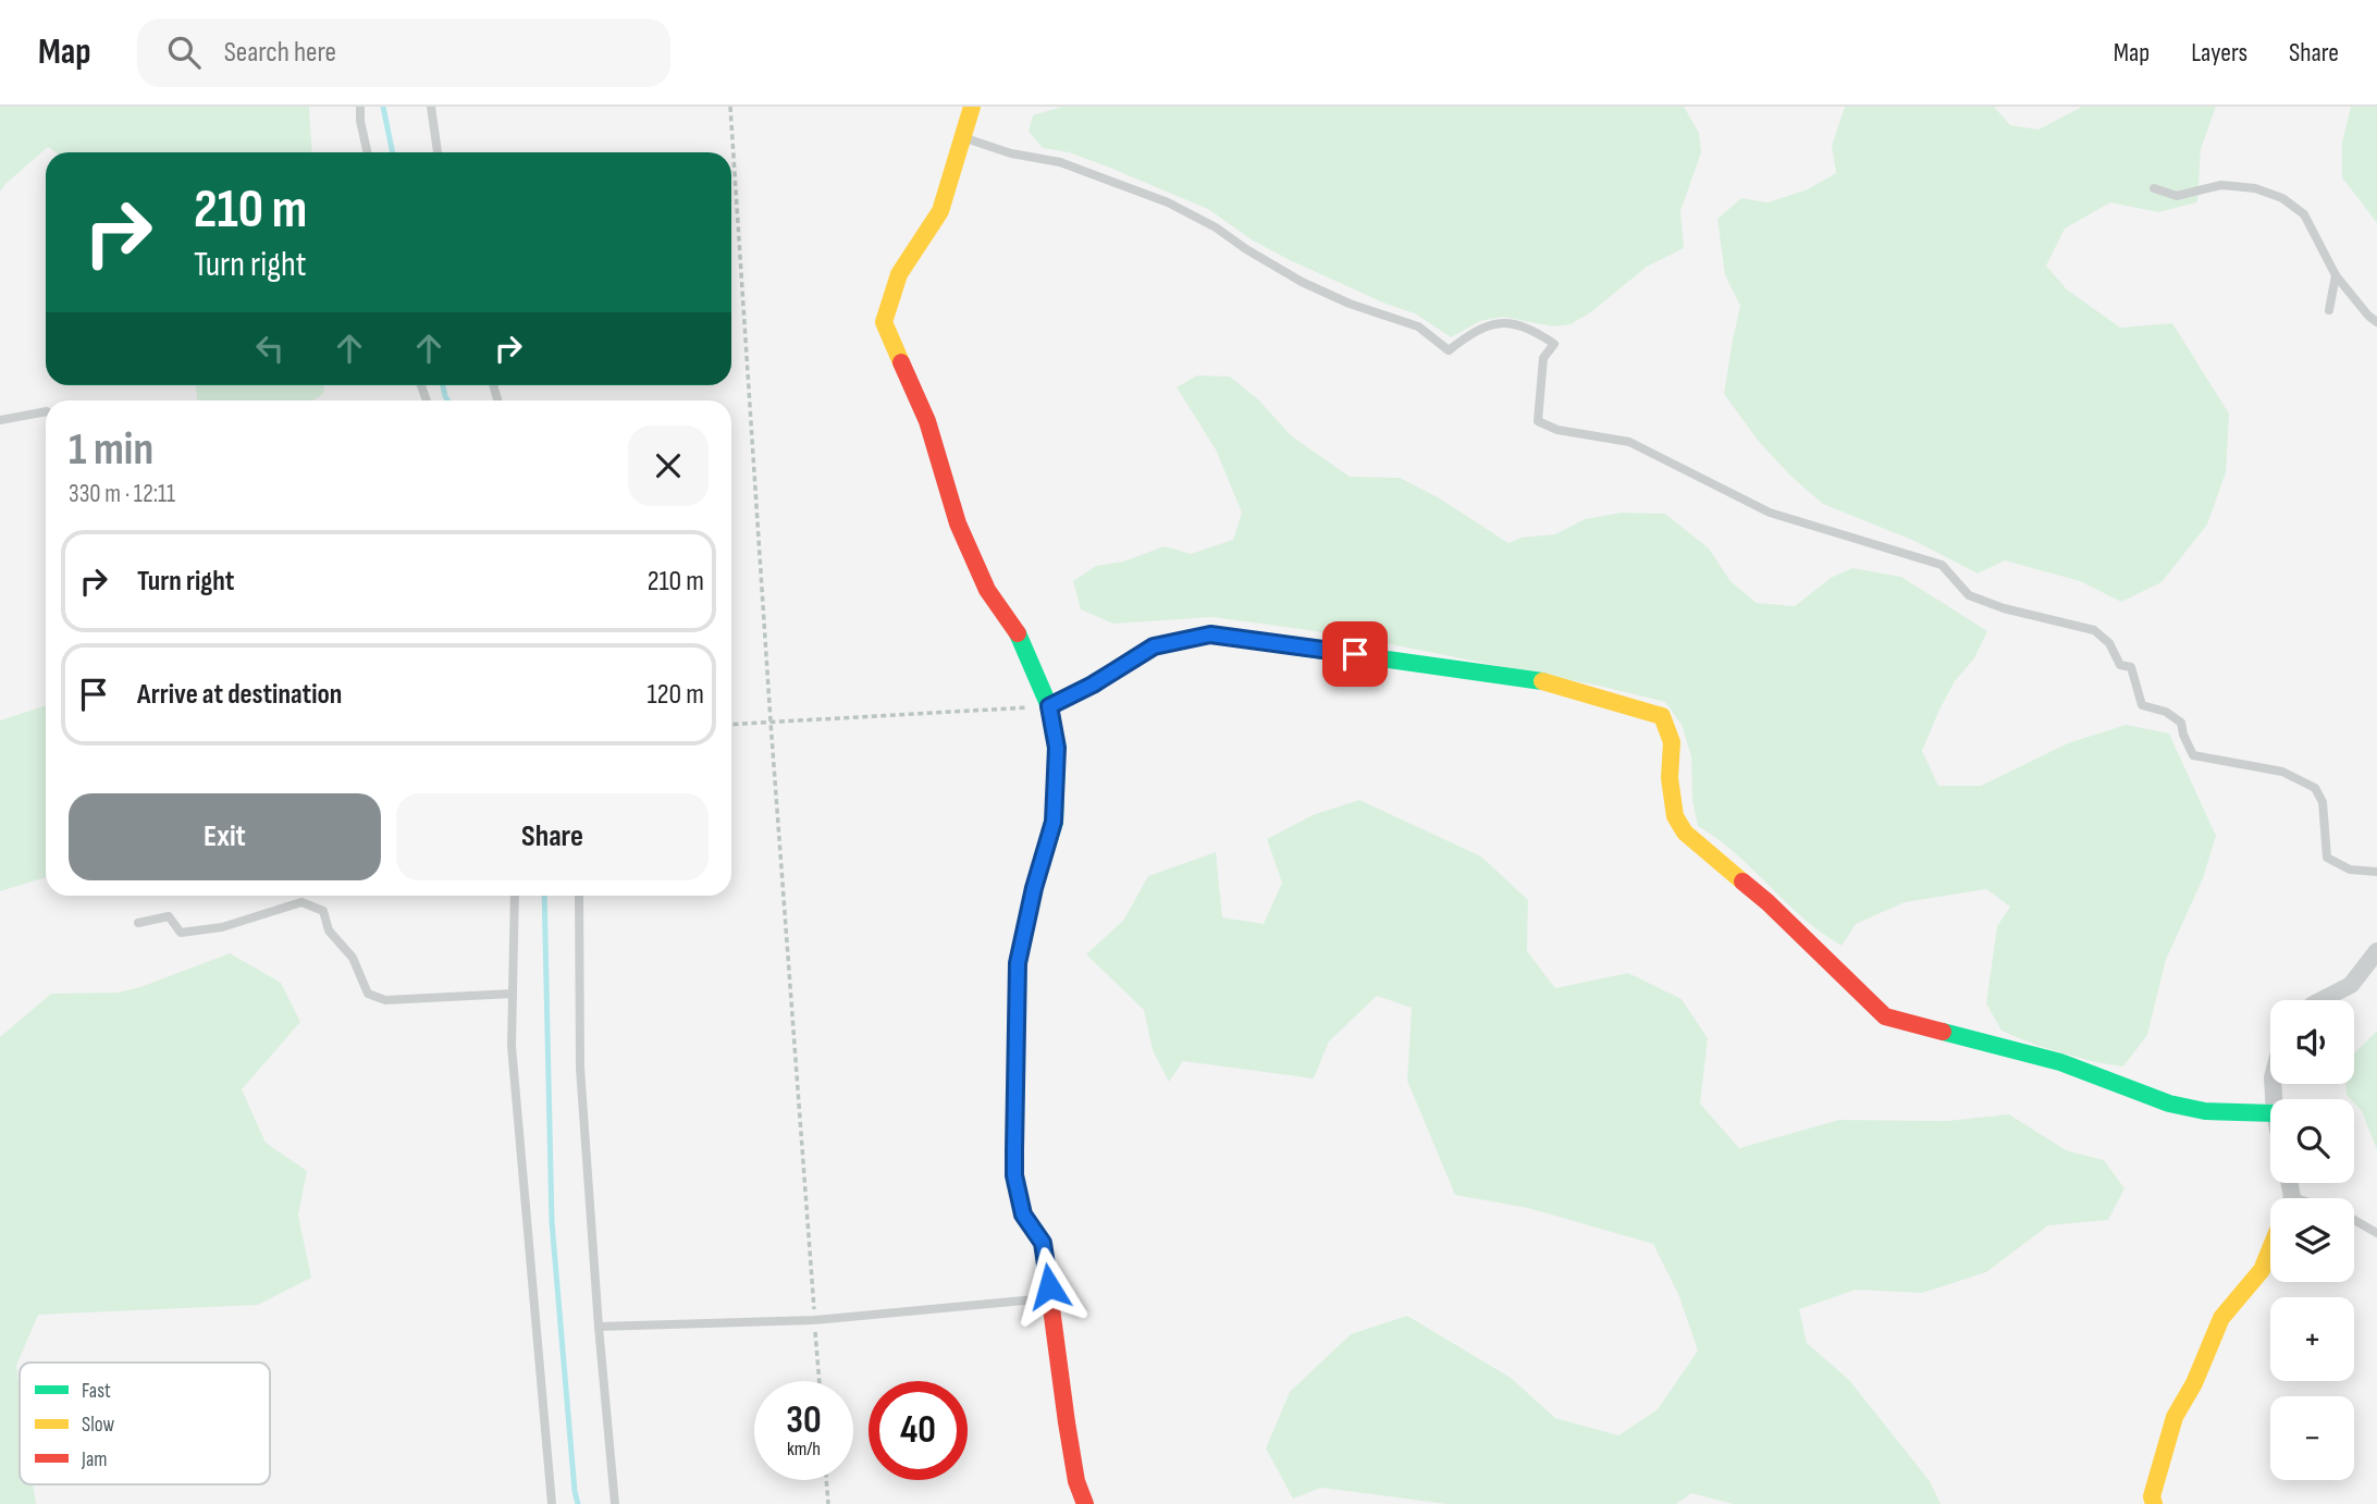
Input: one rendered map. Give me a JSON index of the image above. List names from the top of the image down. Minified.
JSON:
{"legend":["Fast","Slow","Jam"],"page":{"header":"Map","search":"Search here","nav":["Map","Layers","Share"],"turn":["210 m","Turn right"],"heading":["1 min","330 m · 12:11"],"list":[{"name":"Turn right","value":"210 m"},{"name":"Arrive at destination","value":"120 m"}],"buttons":["Exit","Share"],"map_buttons":["+","−"],"speed":"30 km/h","limit":"40"}}
